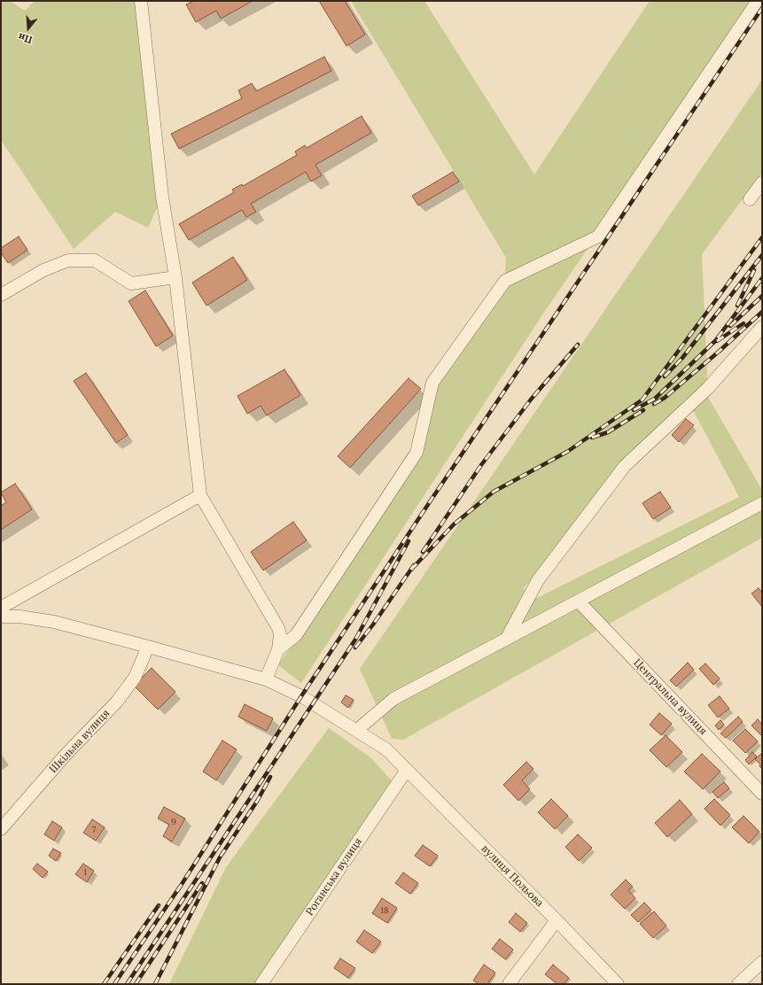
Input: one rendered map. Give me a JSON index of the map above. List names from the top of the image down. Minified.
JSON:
{"streets":{"street":["Центральна вулиця","Шкільна вулиця","вулиця Польова","Роганська вулиця"]},"crossings":[["Шкільна вулиця","вулиця Польова"],["вулиця Польова","Роганська вулиця"]],"house_numbers":["9","7","1","18"],"north":"bottom"}
